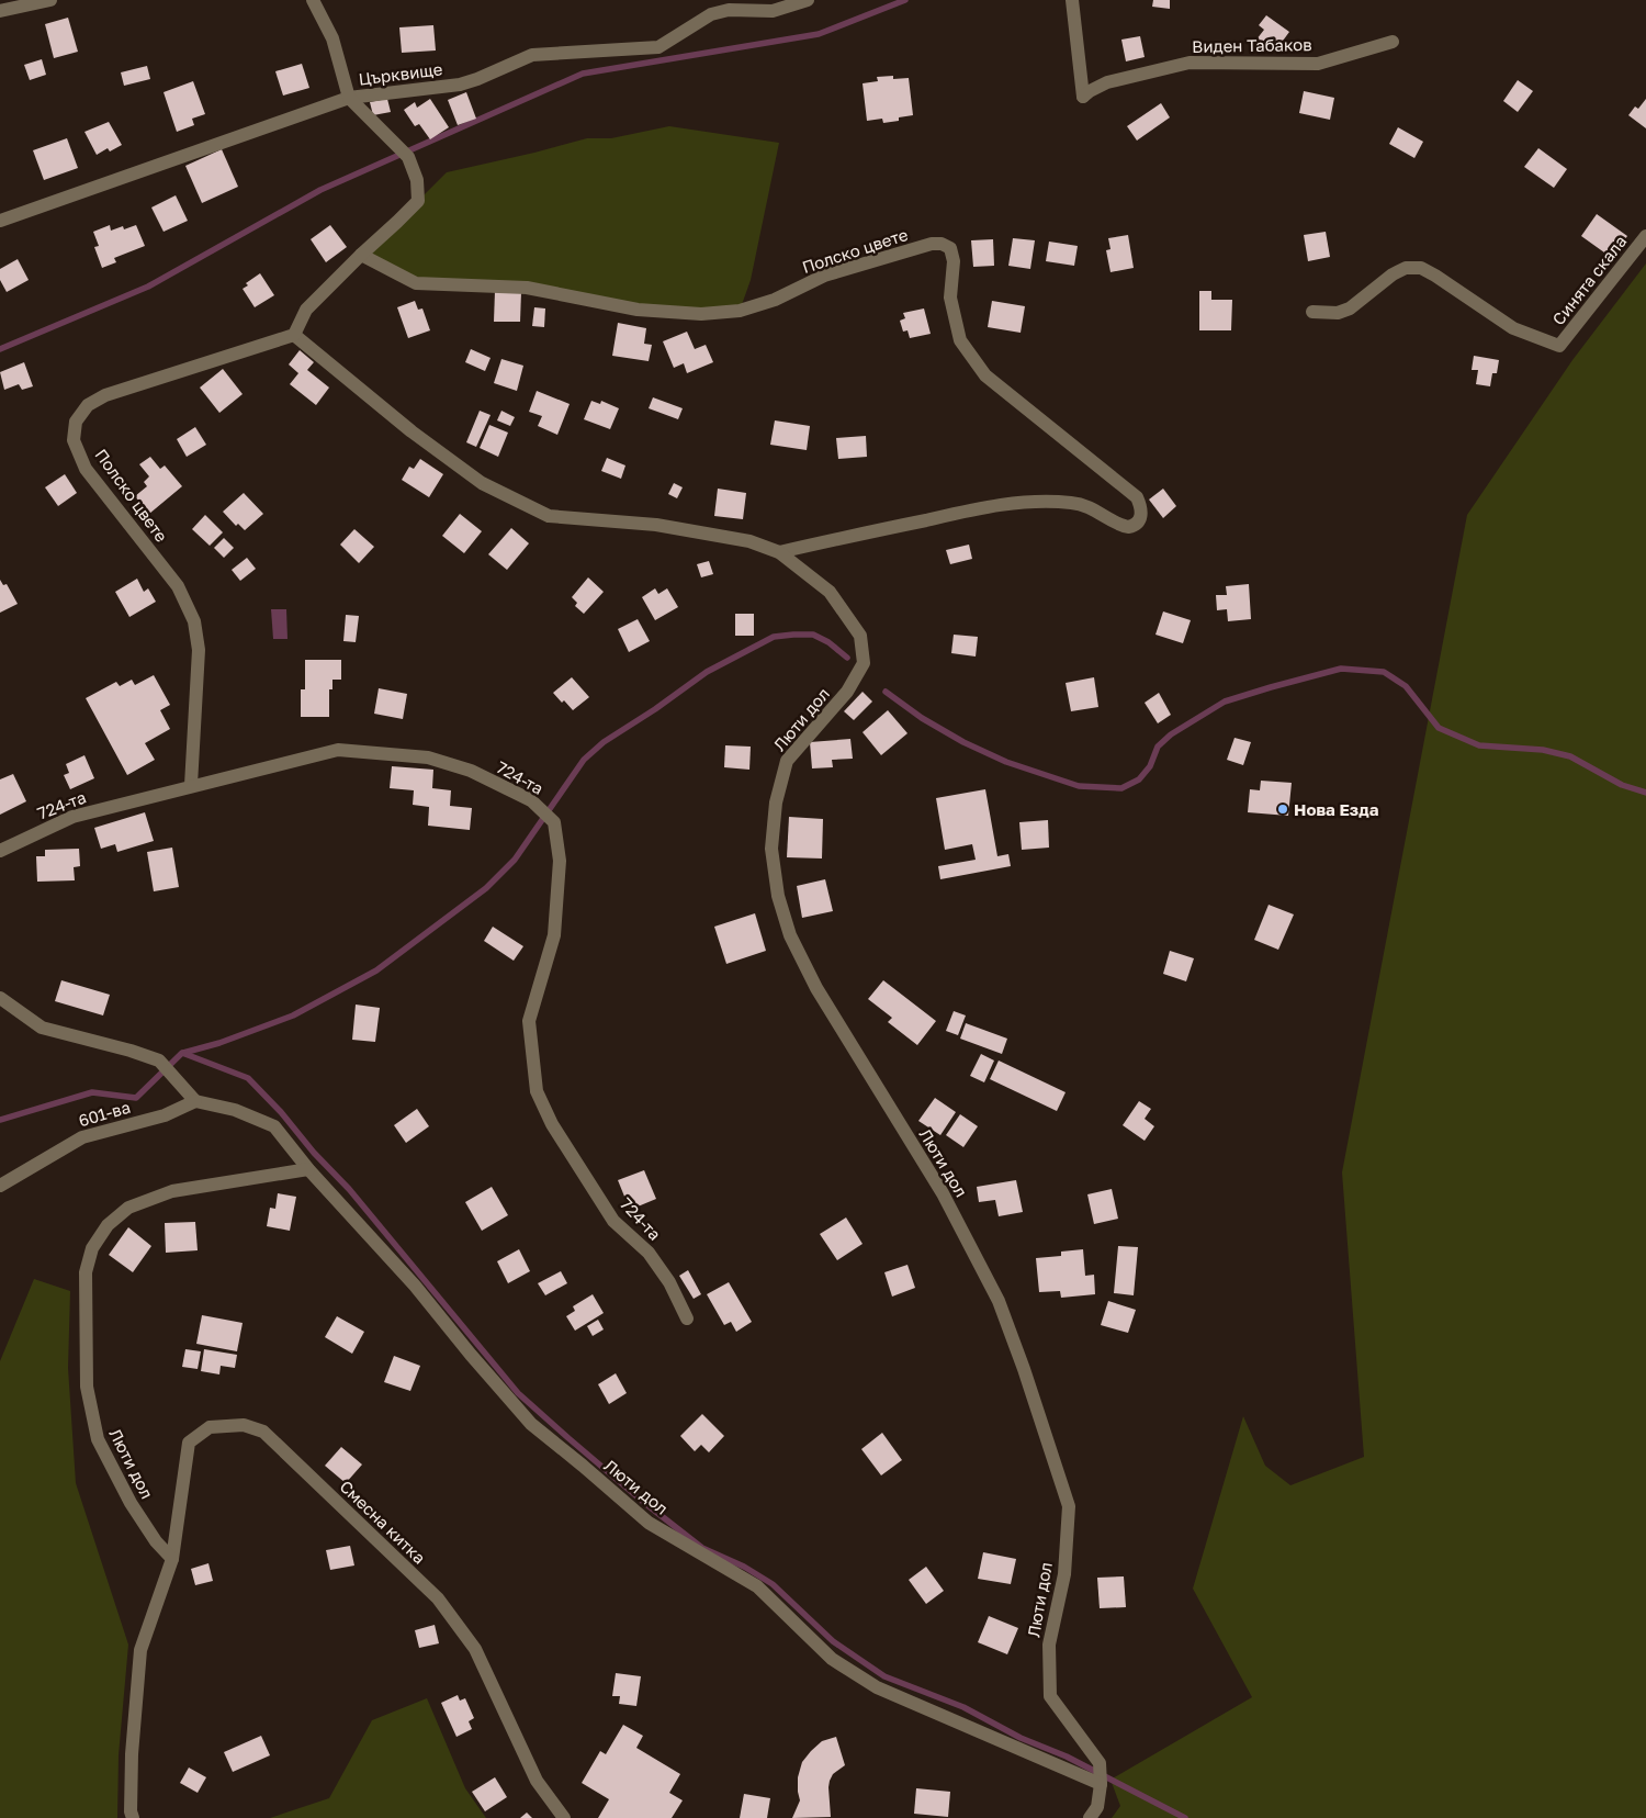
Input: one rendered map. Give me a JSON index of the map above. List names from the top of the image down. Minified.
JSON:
{"streets":{"street":["Виден Табаков","Църквище","Полско цвете","Синята скала","Люти дол","724-та","601-ва","Смесна китка"]},"crossings":[["Полско цвете","Люти дол"],["Полско цвете","724-та"],["Люти дол","601-ва"],["Люти дол","Смесна китка"]],"places":["Нова Езда"]}
